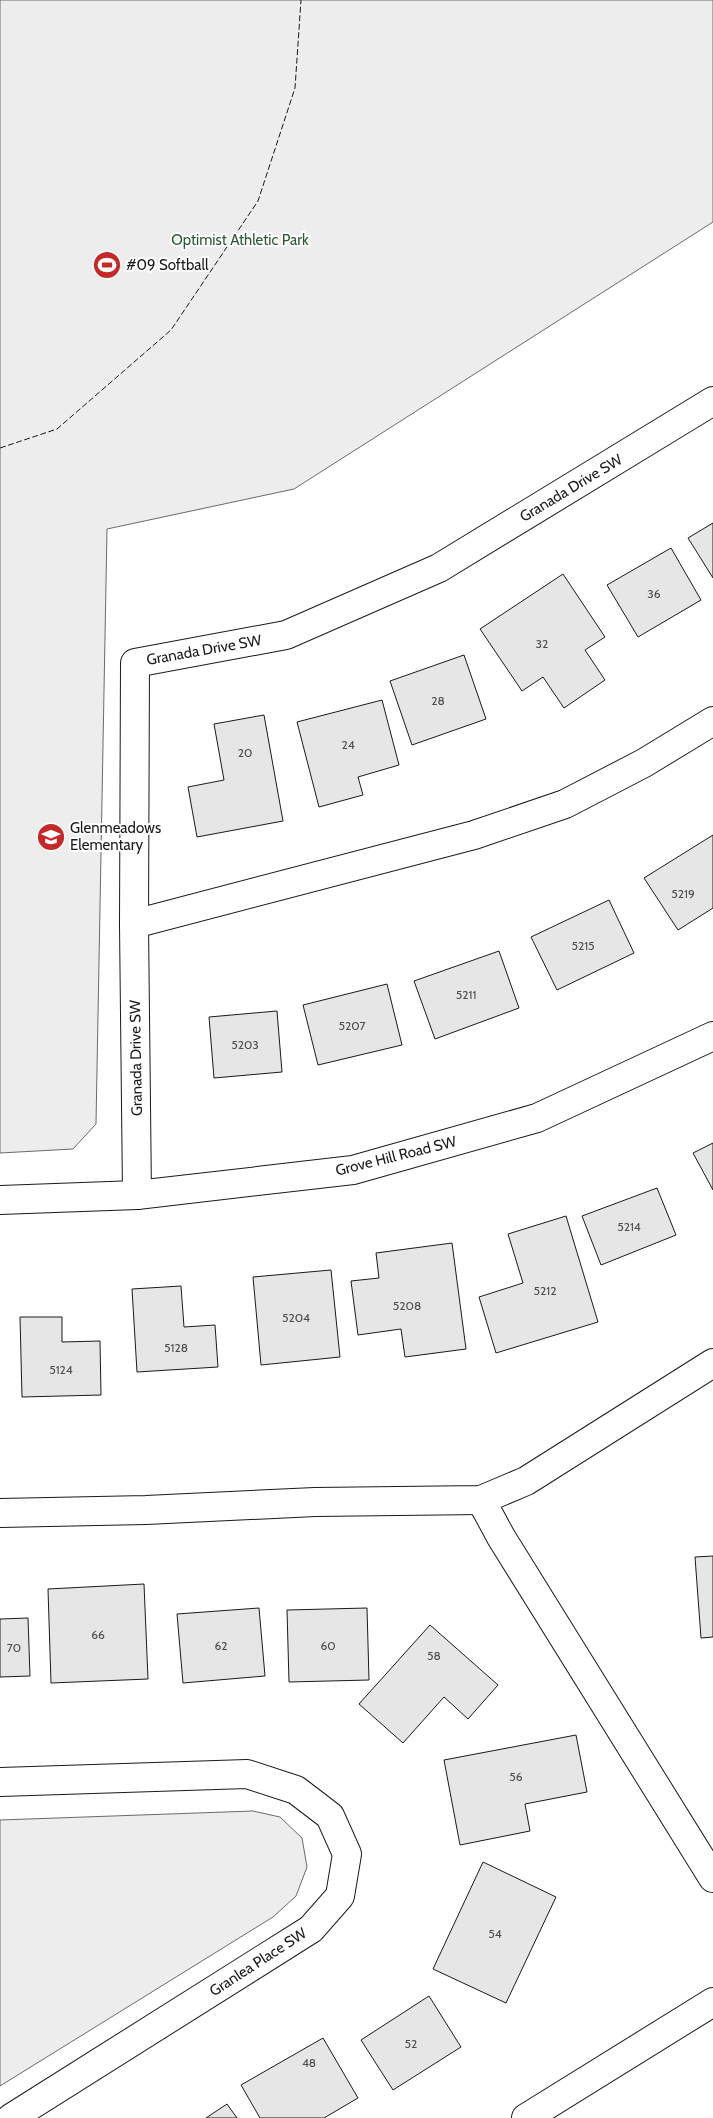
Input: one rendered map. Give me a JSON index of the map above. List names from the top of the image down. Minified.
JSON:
{"streets":{"street":["Granada Drive SW","Grove Hill Road SW","Granlea Place SW"]},"crossings":[["Granada Drive SW","Grove Hill Road SW"]],"parks":["Optimist Athletic Park"],"places":{"sports":["#09 Softball"],"school or university":["Glenmeadows Elementary"]},"house_numbers":["36","32","28","24","20","5219","5215","5211","5207","5203","5214","5212","5208","5204","5128","5124","66","62","60","70","58","56","54","52","48"]}
